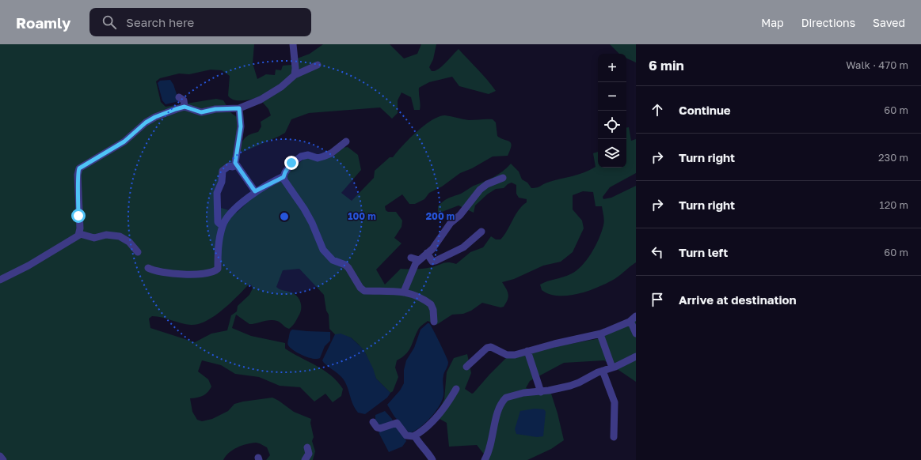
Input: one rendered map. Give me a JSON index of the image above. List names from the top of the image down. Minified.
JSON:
{"page":{"header":"Roamly","search":"Search here","nav":["Map","Directions","Saved"],"heading":["6 min","Walk · 470 m"],"map_buttons":["+","−"],"list":[["Continue","60 m"],["Turn right","230 m"],["Turn right","120 m"],["Turn left","60 m"],"Arrive at destination"]},"rings":["100 m","200 m"]}
